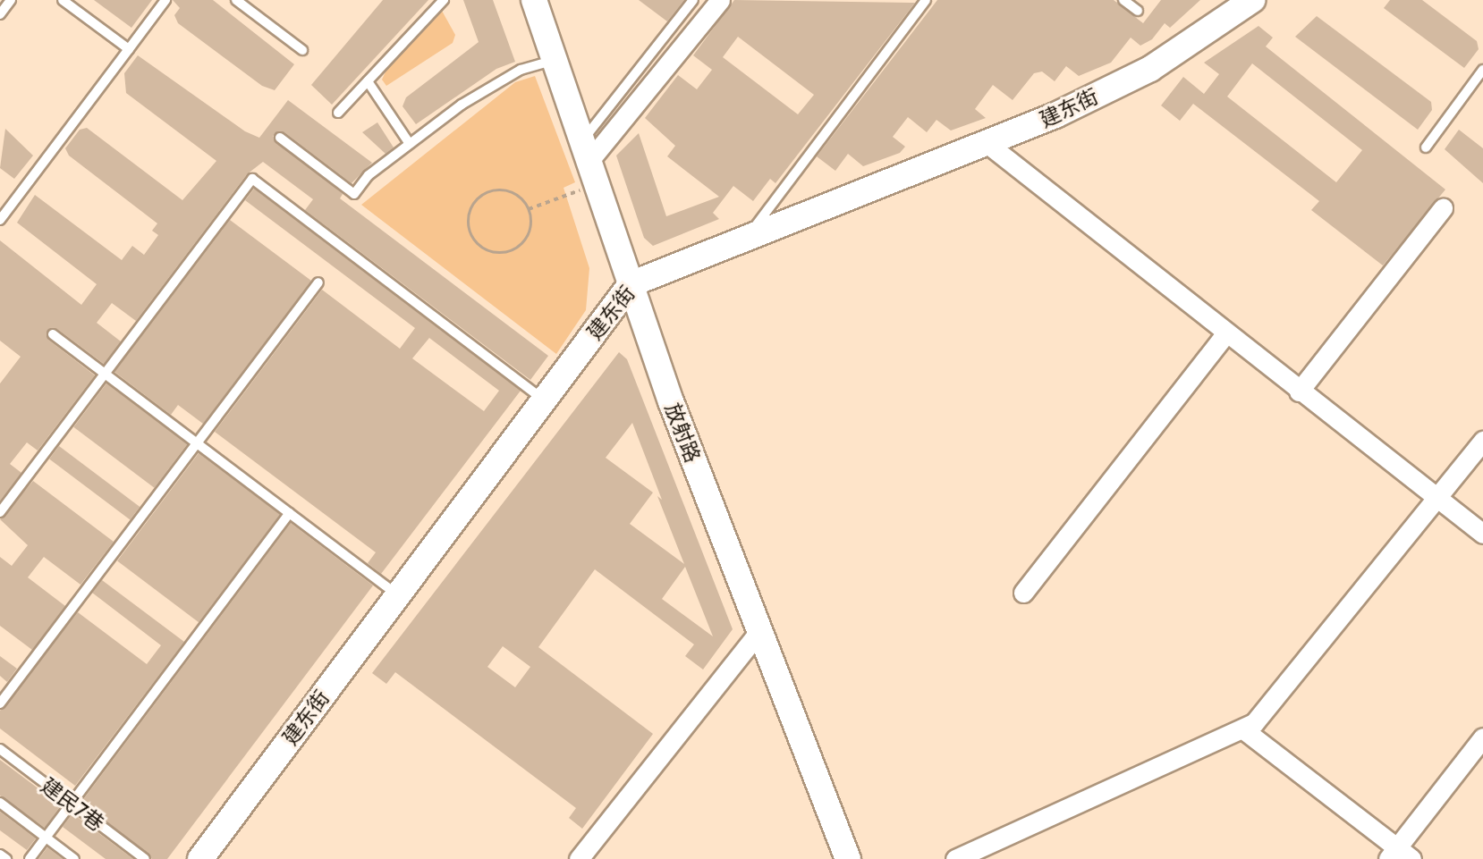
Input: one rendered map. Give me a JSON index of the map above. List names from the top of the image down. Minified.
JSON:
{"streets":{"street":["建东街","放射路"],"lane":["建民7巷"]},"crossings":[["建东街","放射路"]]}
